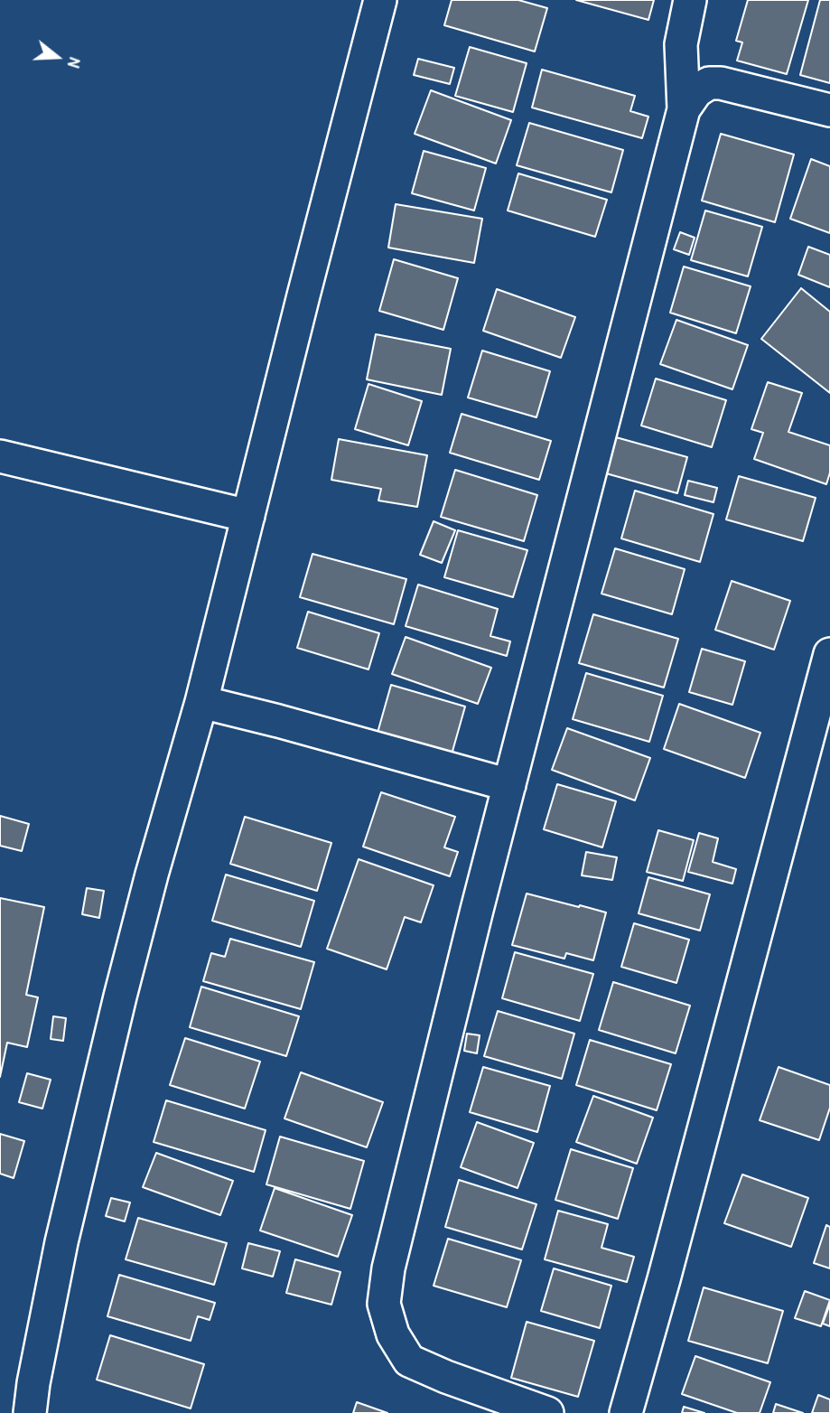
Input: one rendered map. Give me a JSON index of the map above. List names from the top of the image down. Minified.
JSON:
{"north":"right"}
